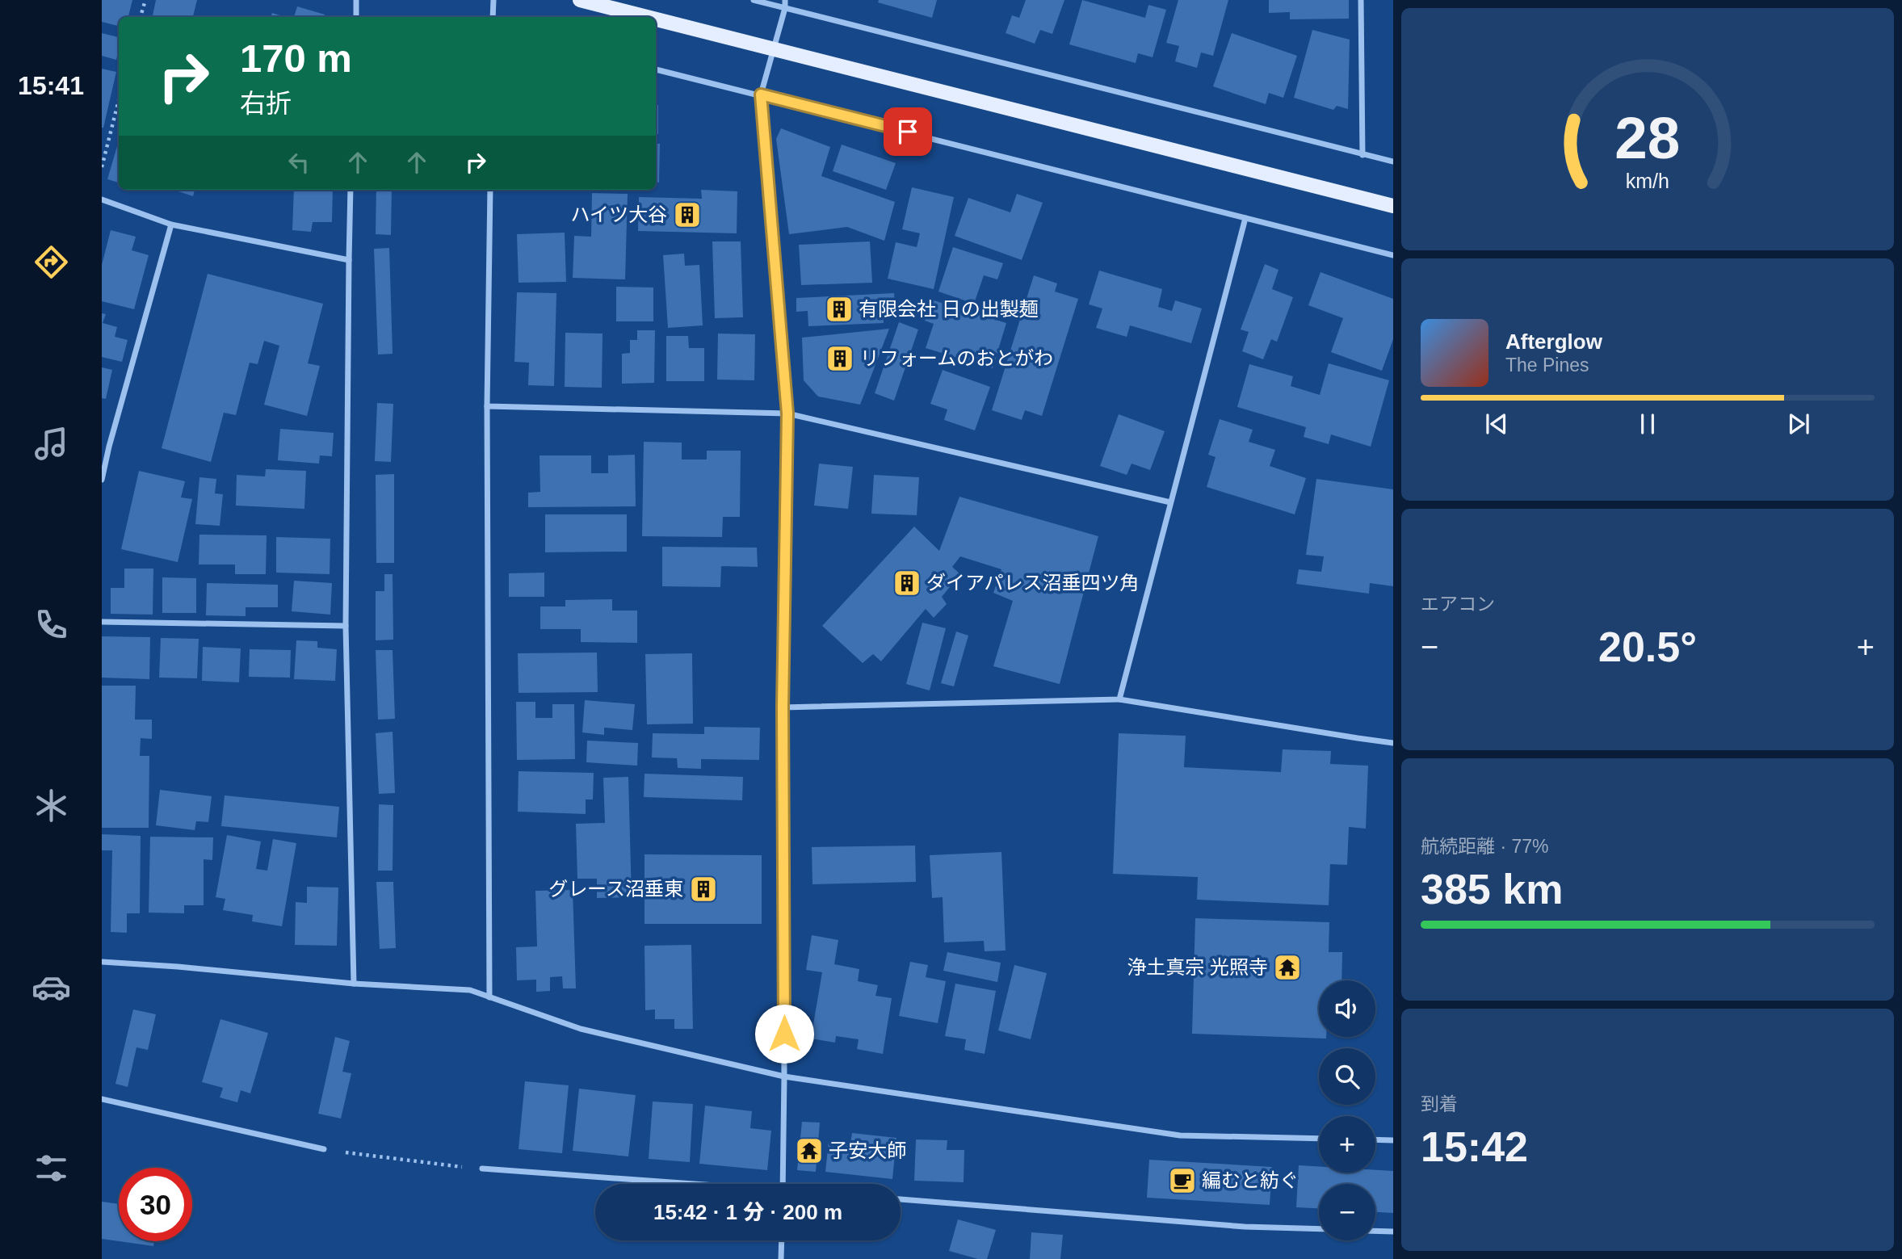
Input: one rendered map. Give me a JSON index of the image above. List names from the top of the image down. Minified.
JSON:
{"places":{"building":["ハイツ大谷","有限会社 日の出製麺","リフォームのおとがわ","ダイアパレス沼垂四ツ角","グレース沼垂東"],"temple":["浄土真宗 光照寺","子安大師"],"cafe":["編むと紡ぐ"]},"page":{"tabs":"15:41","turn":["170 m","右折"],"song":["Afterglow","The Pines"],"tile":["エアコン",["航続距離 · 77%","385 km"],["到着","15:42"]],"heat":["−","20.5°","+"],"map_buttons":["+","−"],"limit":"30","trip":"15:42 · 1 分 · 200 m","gauge":["28","km/h"]}}
